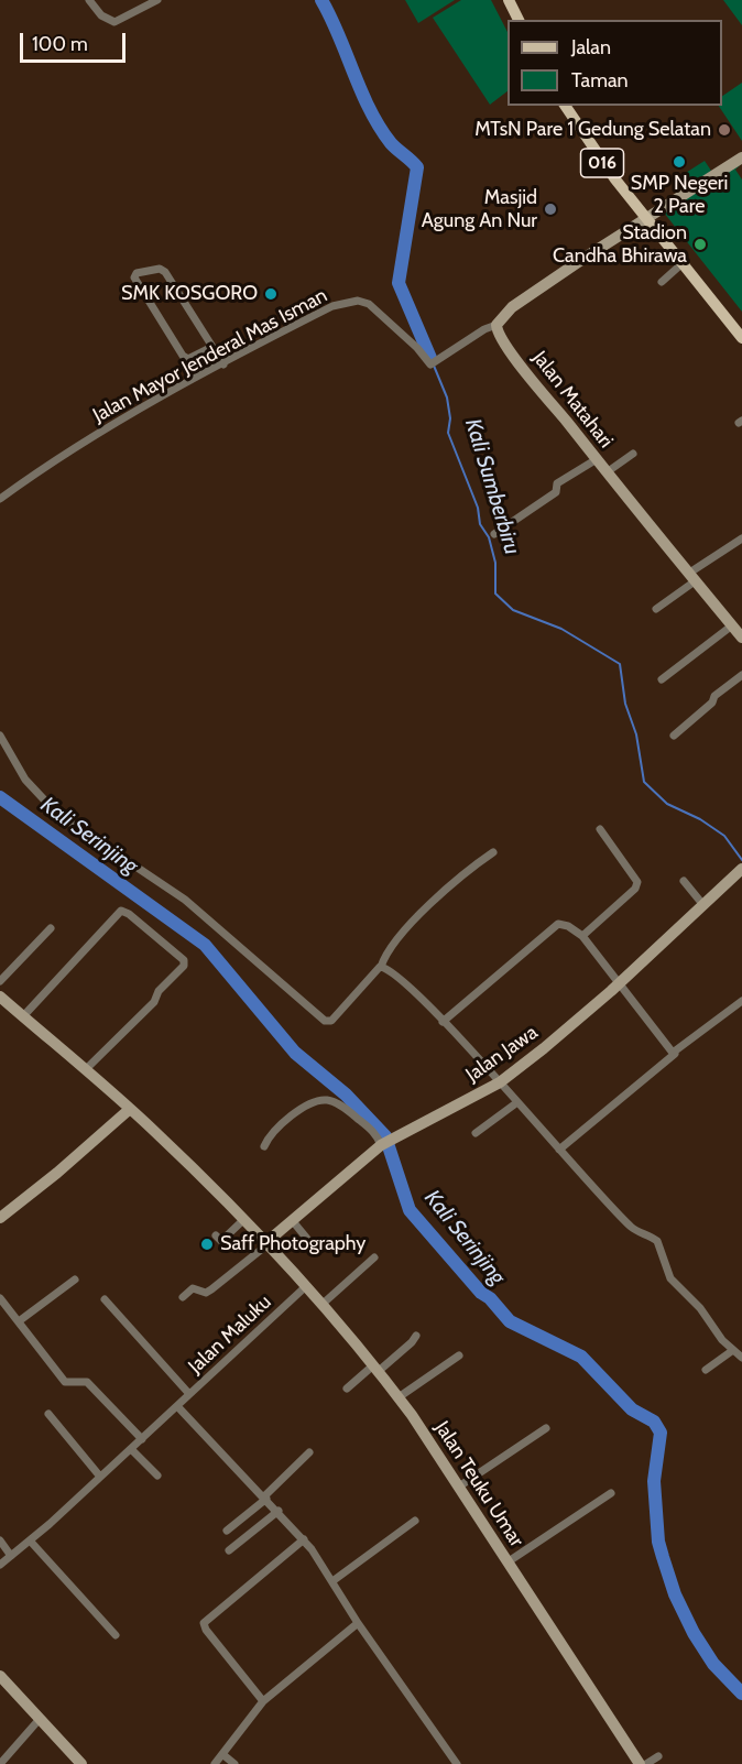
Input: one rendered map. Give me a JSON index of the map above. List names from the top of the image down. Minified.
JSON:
{"streets":{"main road":["016"],"street":["Jalan Mayor Jenderal Mas Isman","Jalan Matahari","Jalan Jawa","Jalan Maluku","Jalan Teuku Umar"]},"crossings":[["Jalan Mayor Jenderal Mas Isman","Jalan Matahari"],["Jalan Jawa","Jalan Teuku Umar"],["Jalan Maluku","Jalan Teuku Umar"]],"water":["Kali Sumberbiru","Kali Serinjing"],"places":["MTsN Pare 1 Gedung Selatan","SMP Negeri 2 Pare","Masjid Agung An Nur","Stadion Candha Bhirawa","SMK KOSGORO","Saff Photography"],"legend":["Jalan","Taman"],"scale_bar":"100 m"}
